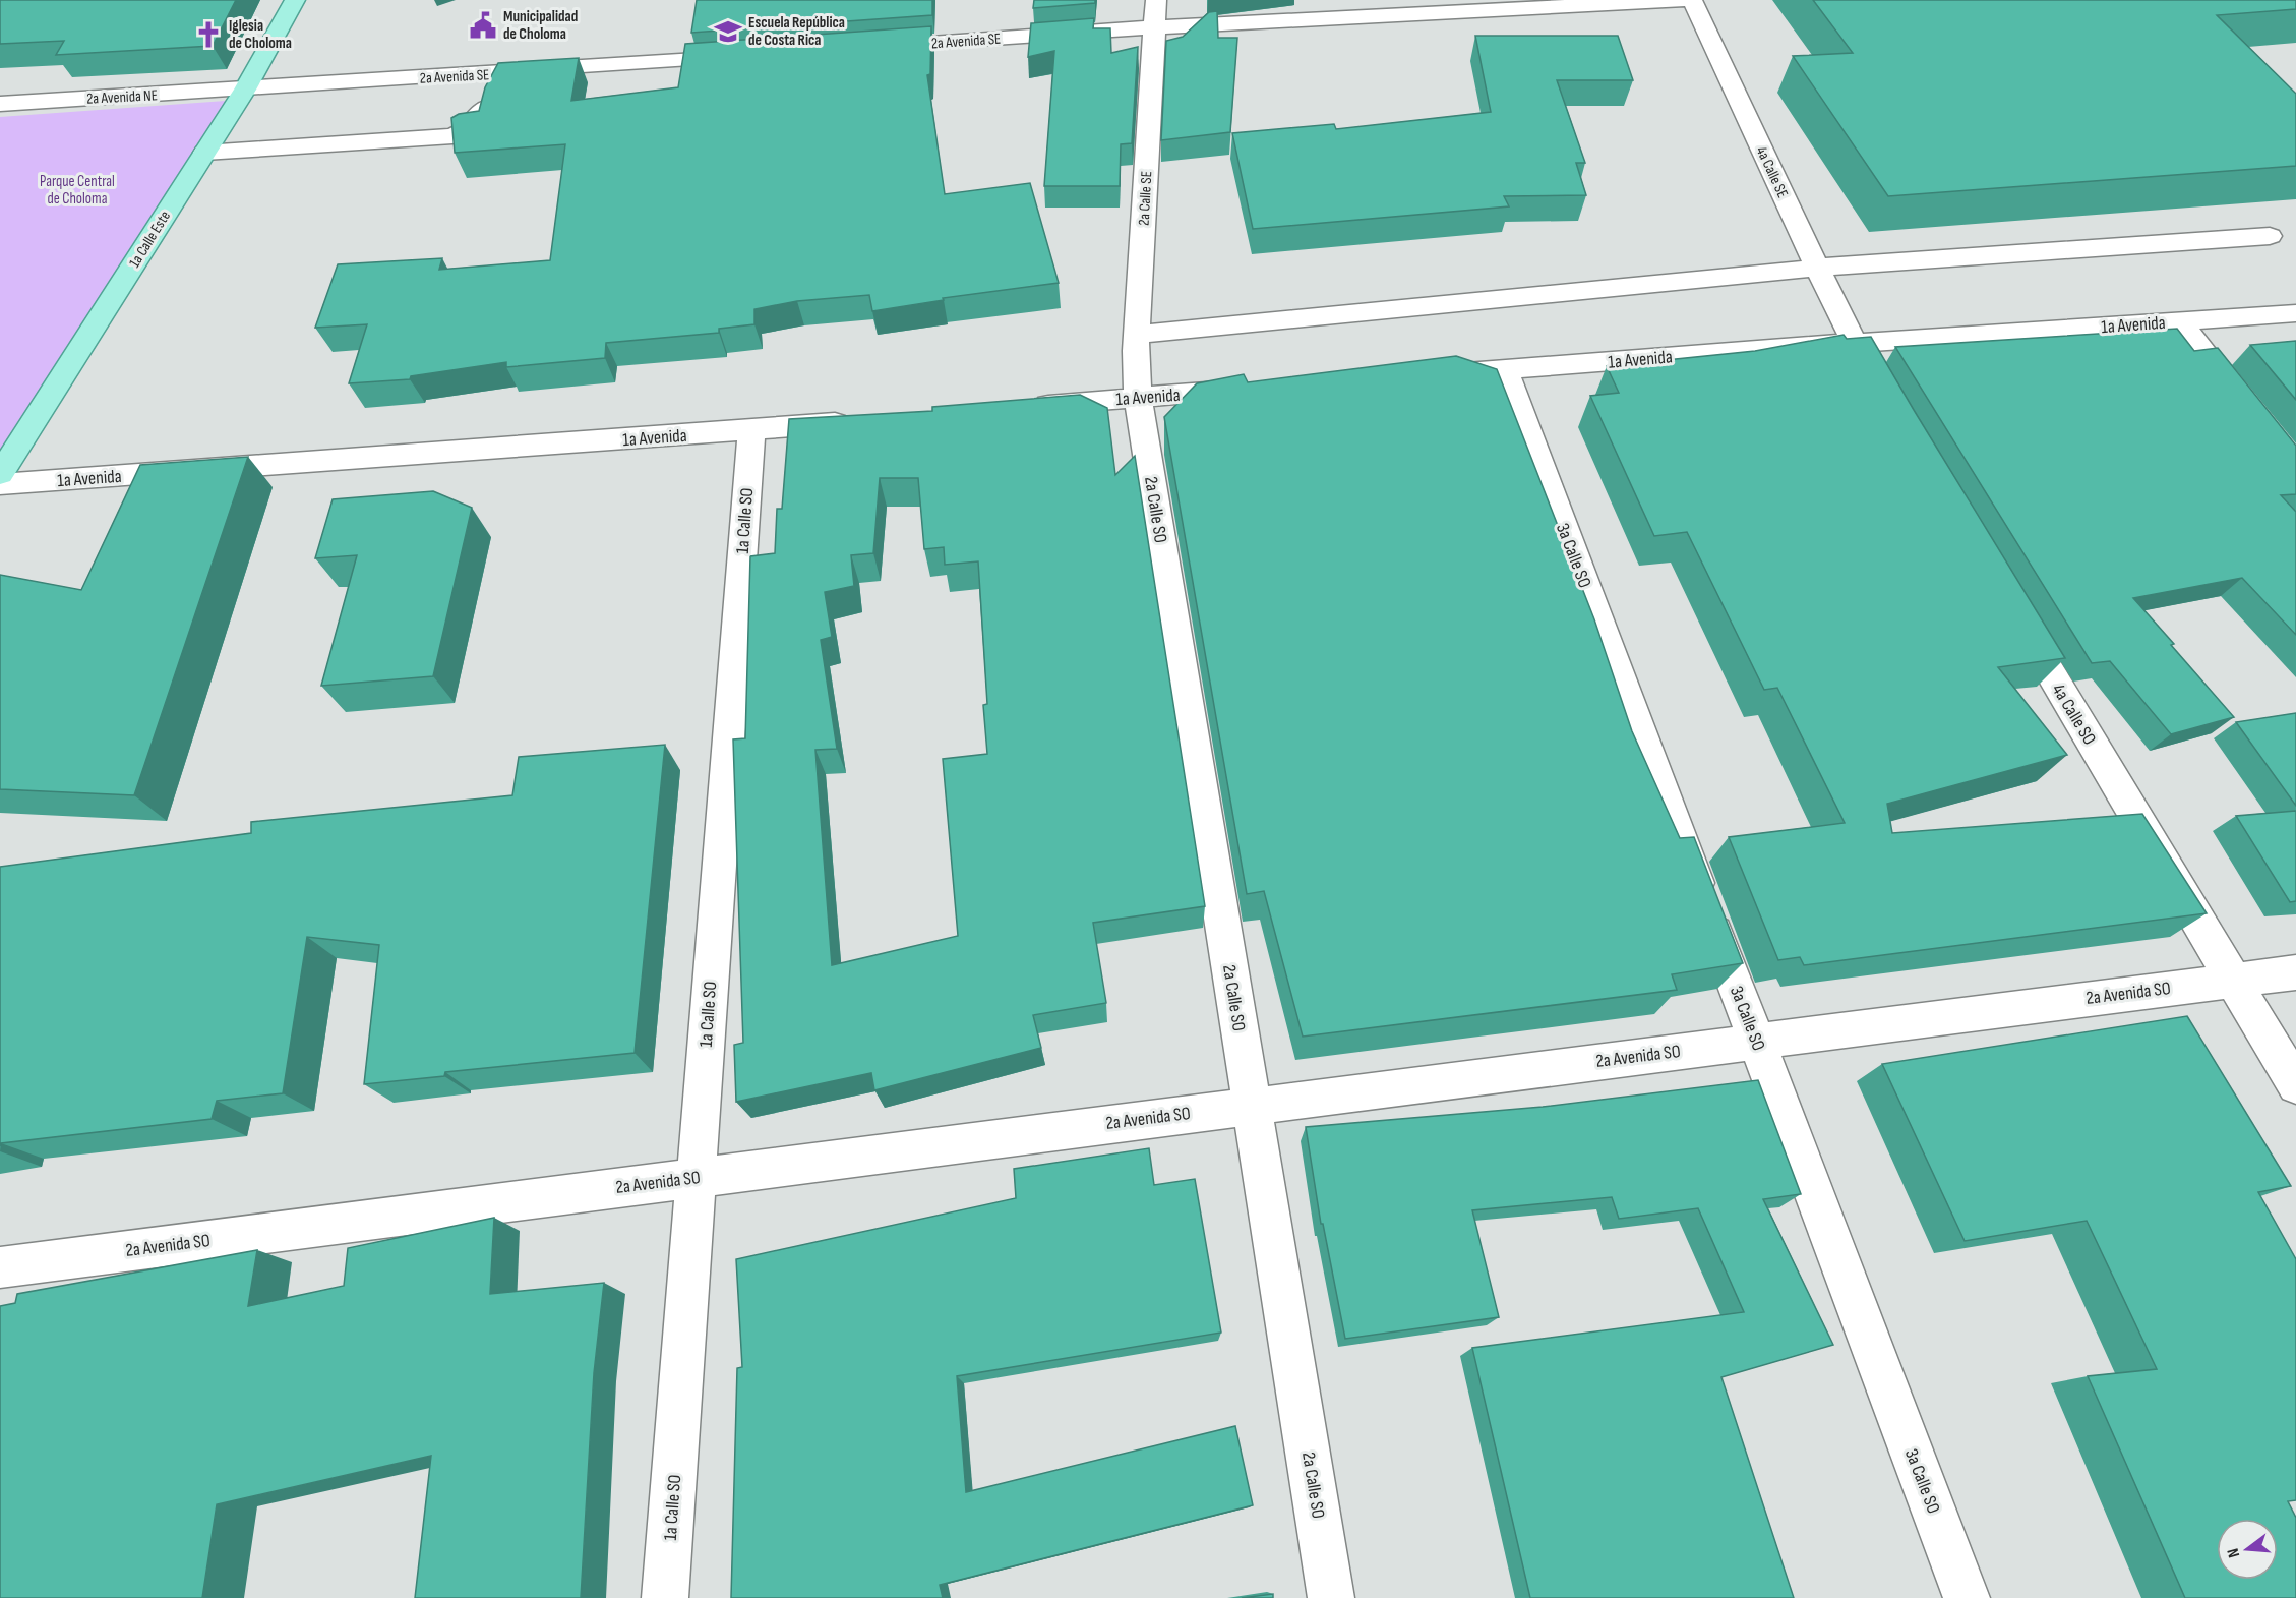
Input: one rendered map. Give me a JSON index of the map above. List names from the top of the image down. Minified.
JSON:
{"streets":{"main road":["1a Calle Este"],"street":["2a Avenida SE","2a Avenida NE","4a Calle SE","2a Calle SE","1a Avenida","2a Calle SO","1a Calle SO","3a Calle SO","4a Calle SO","2a Avenida SO"]},"crossings":[["2a Avenida SE","2a Avenida NE"],["2a Avenida SE","4a Calle SE"],["2a Avenida SE","2a Calle SE"],["2a Avenida SE","1a Calle Este"],["2a Avenida NE","1a Calle Este"],["4a Calle SE","1a Avenida"],["2a Calle SE","1a Avenida"],["2a Calle SE","2a Calle SO"],["1a Avenida","2a Calle SO"],["1a Avenida","1a Calle SO"],["1a Avenida","3a Calle SO"],["2a Calle SO","2a Avenida SO"],["1a Calle SO","2a Avenida SO"],["3a Calle SO","2a Avenida SO"],["4a Calle SO","2a Avenida SO"]],"parks":["Parque Central de Choloma"],"places":{"public building":["Municipalidad de Choloma"],"school or university":["Escuela República de Costa Rica"],"church":["Iglesia de Choloma"]},"north":"left"}
